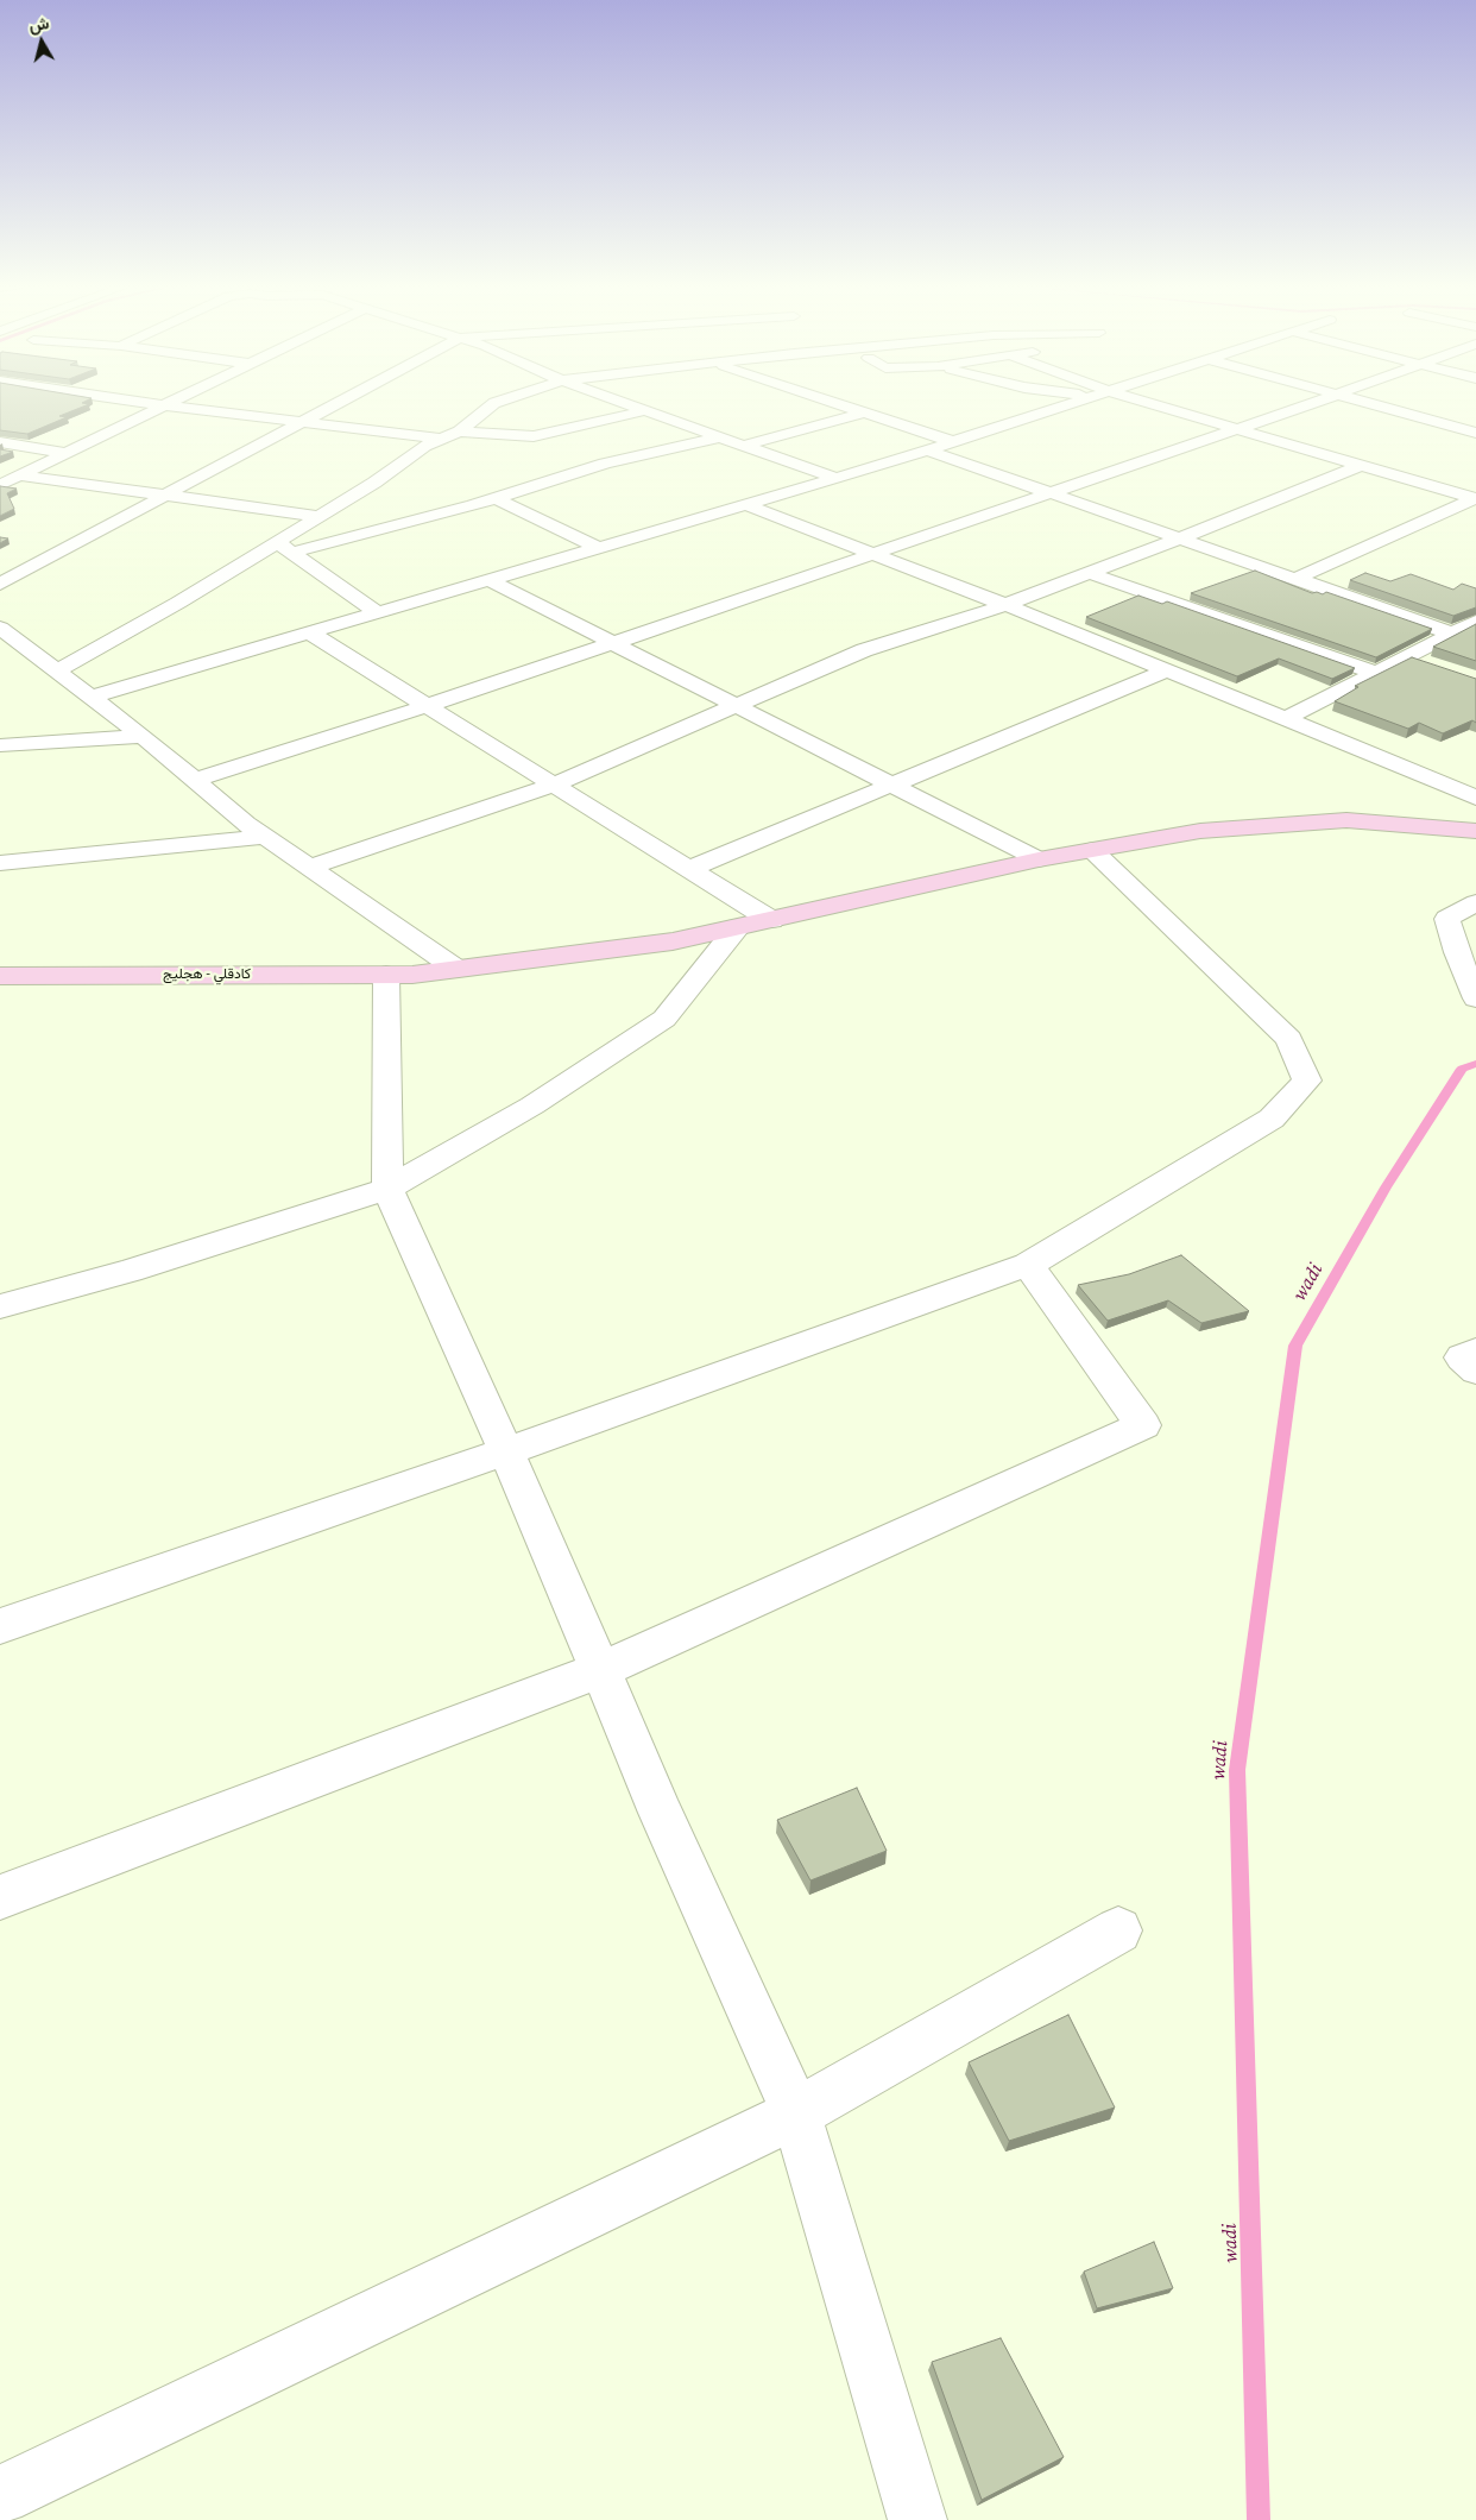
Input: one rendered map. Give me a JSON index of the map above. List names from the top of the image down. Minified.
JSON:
{"streets":{"street":["كادقلي - هجليج"]},"water":["wadi"],"north":"top"}
